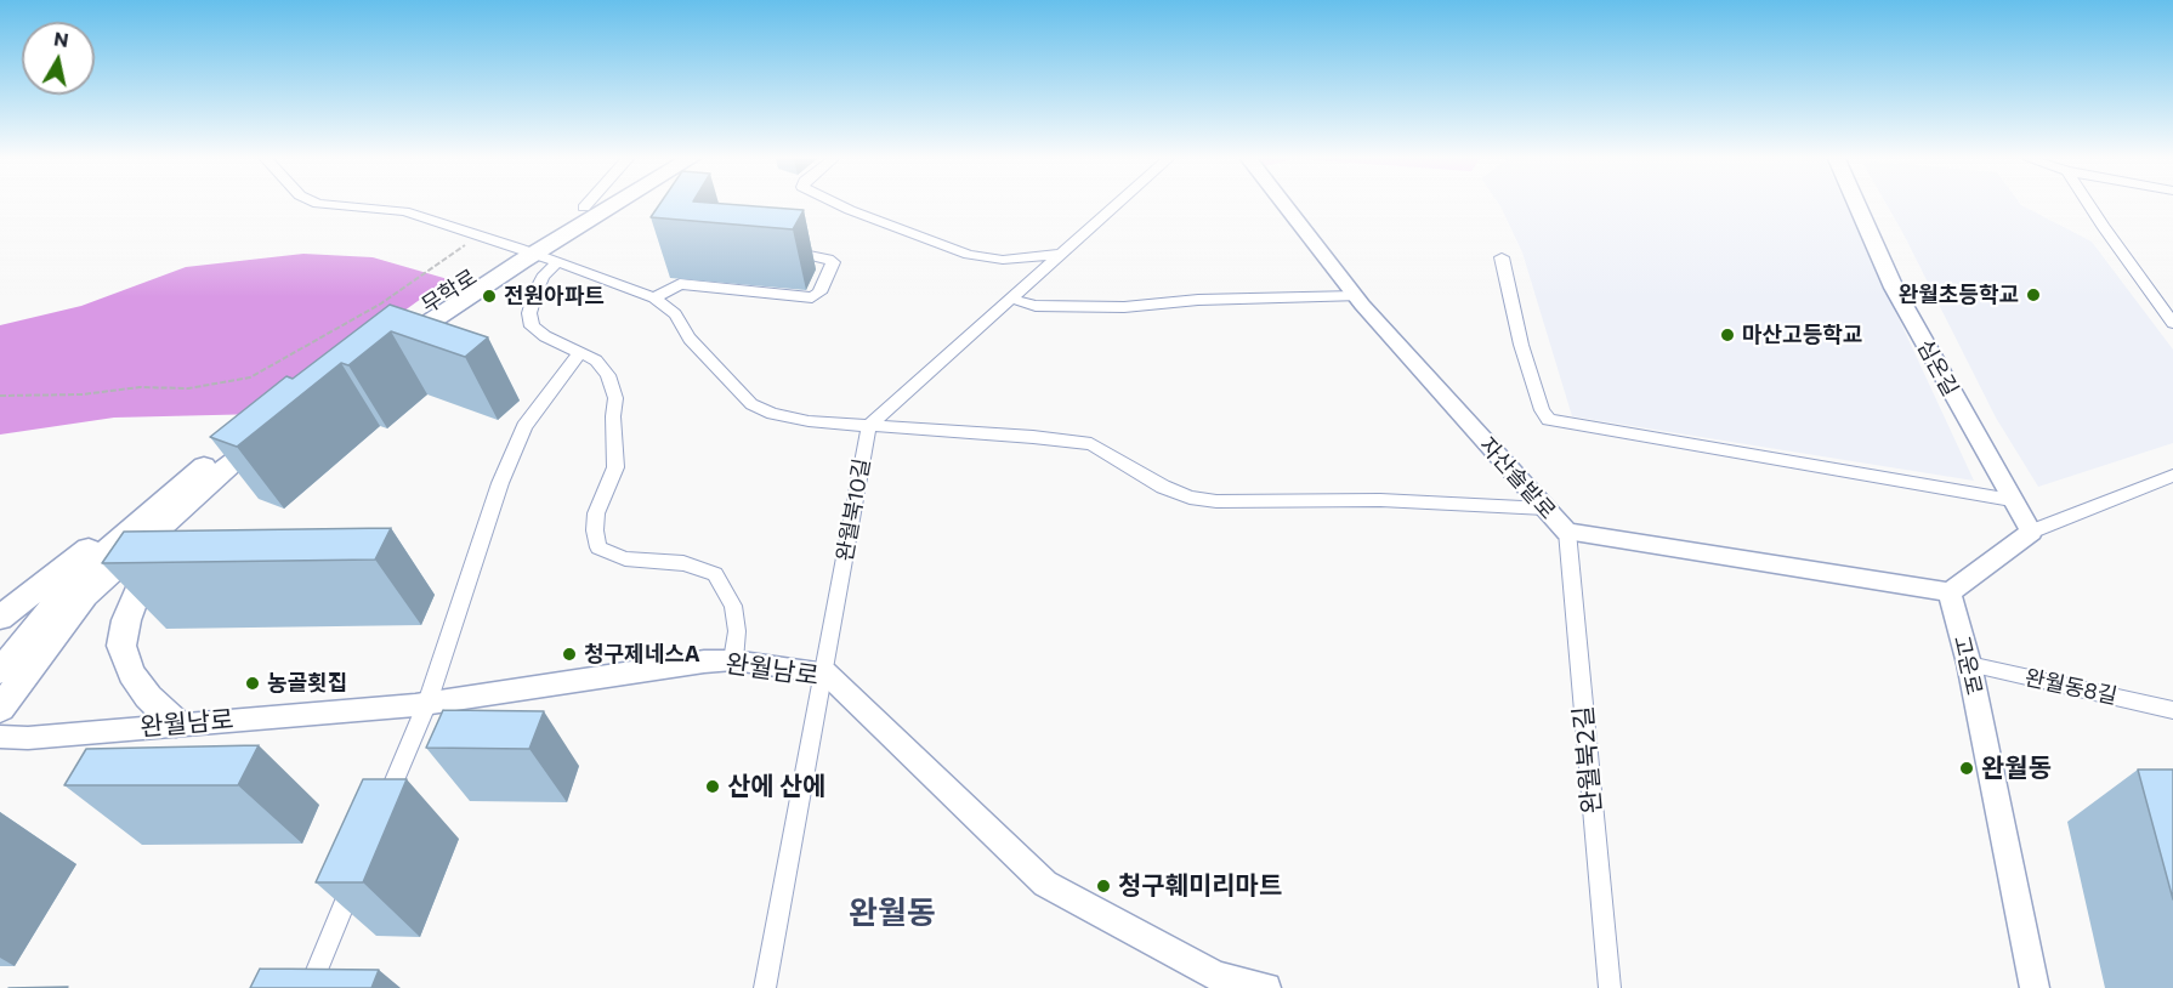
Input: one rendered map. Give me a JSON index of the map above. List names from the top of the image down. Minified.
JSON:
{"streets":{"main road":["무학로","심온길","자산솔밭로","고운로","완월남로"],"street":["완월북10길","완월동8길","완월북2길"]},"crossings":[["자산솔밭로","고운로"],["자산솔밭로","완월북2길"],["완월북10길","완월남로"],["고운로","완월동8길"]],"districts":["완월동"],"places":["완월초등학교","전원아파트","마산고등학교","청구제네스A","농골횟집","완월동","산에 산에","청구훼미리마트"],"north":"top"}
